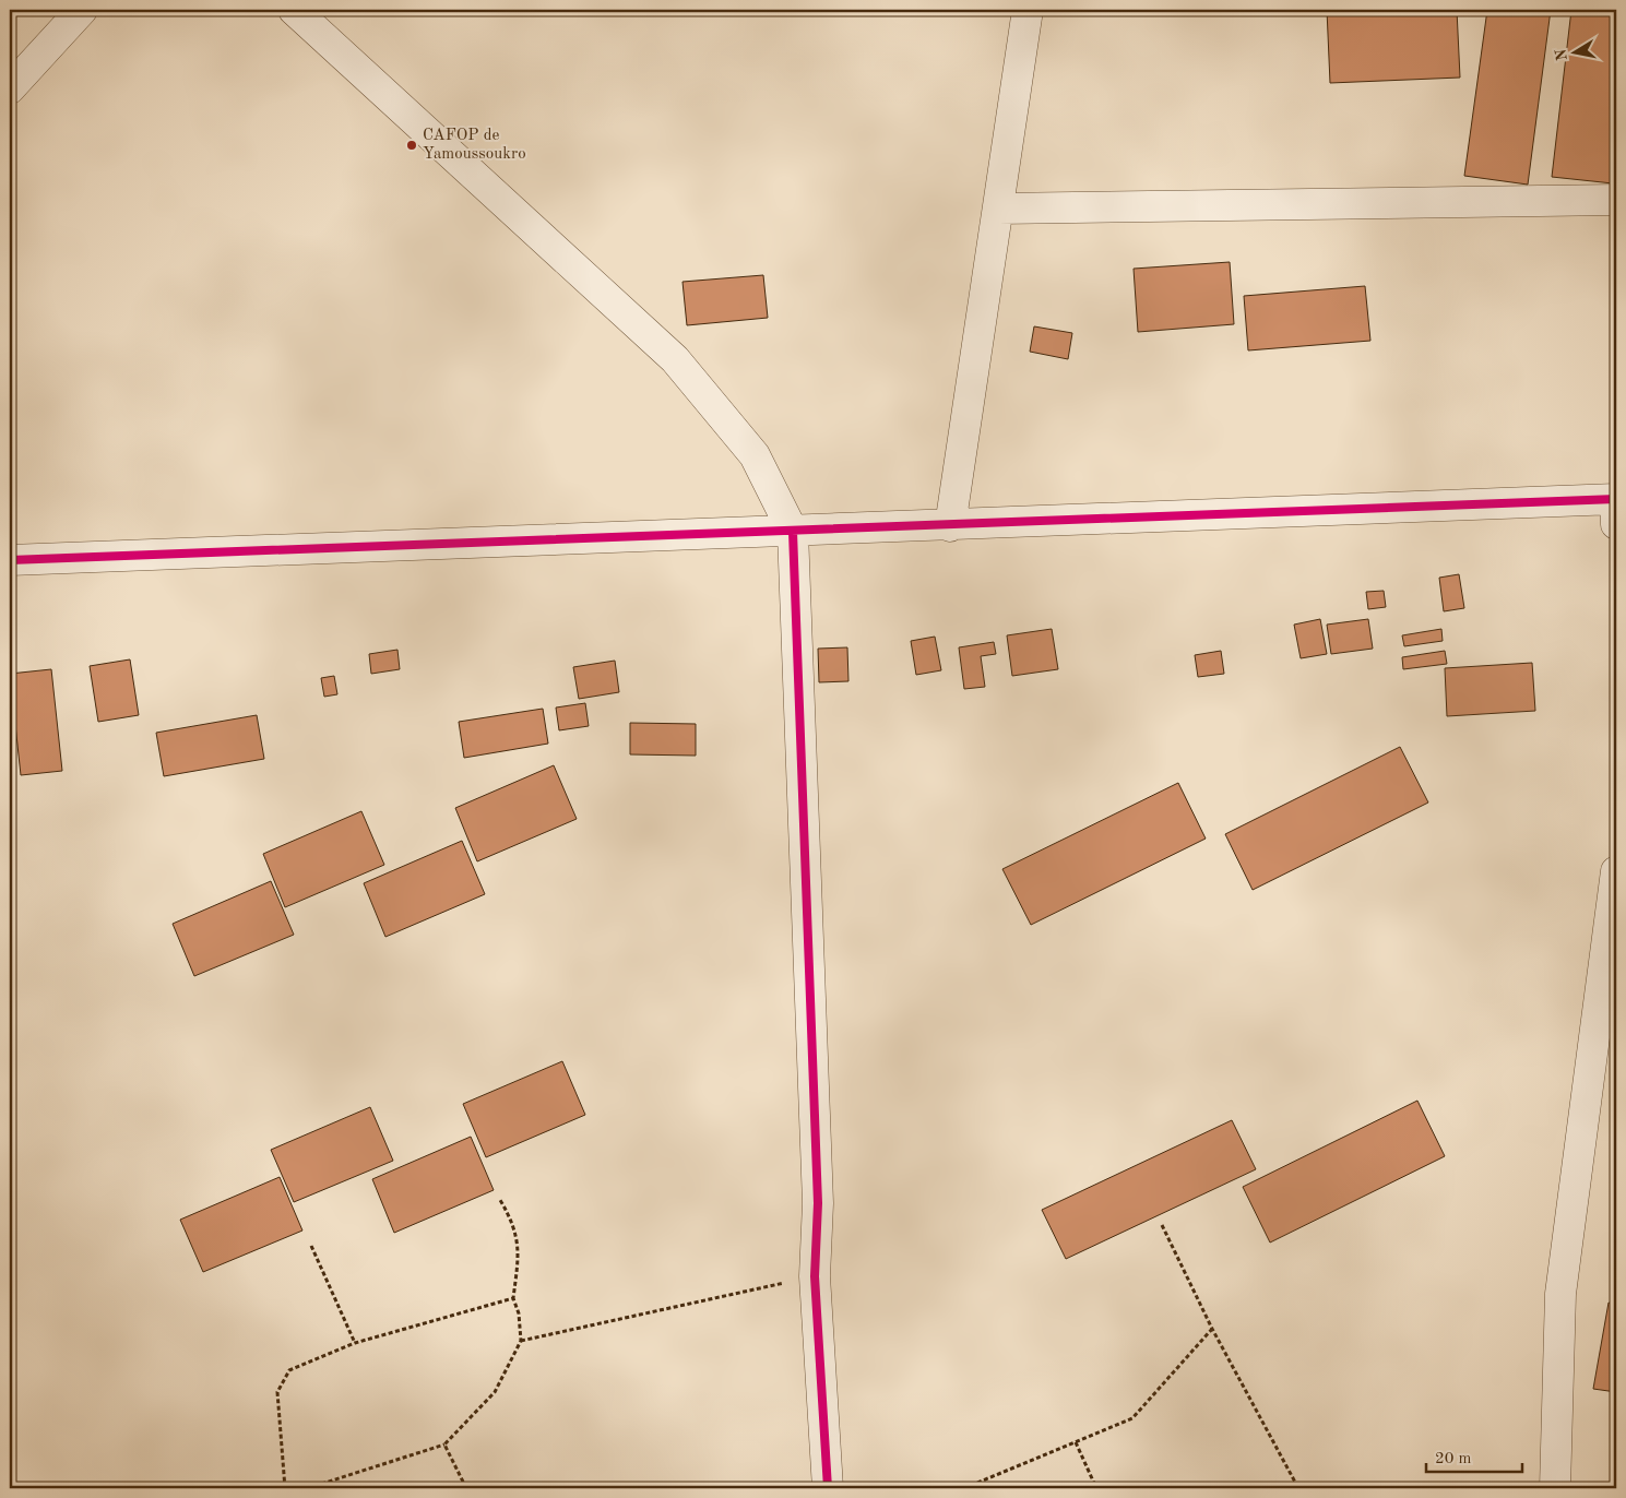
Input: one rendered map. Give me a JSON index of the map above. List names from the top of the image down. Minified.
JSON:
{"places":["CAFOP de Yamoussoukro"],"scale_bar":"20 m","north":"left"}
